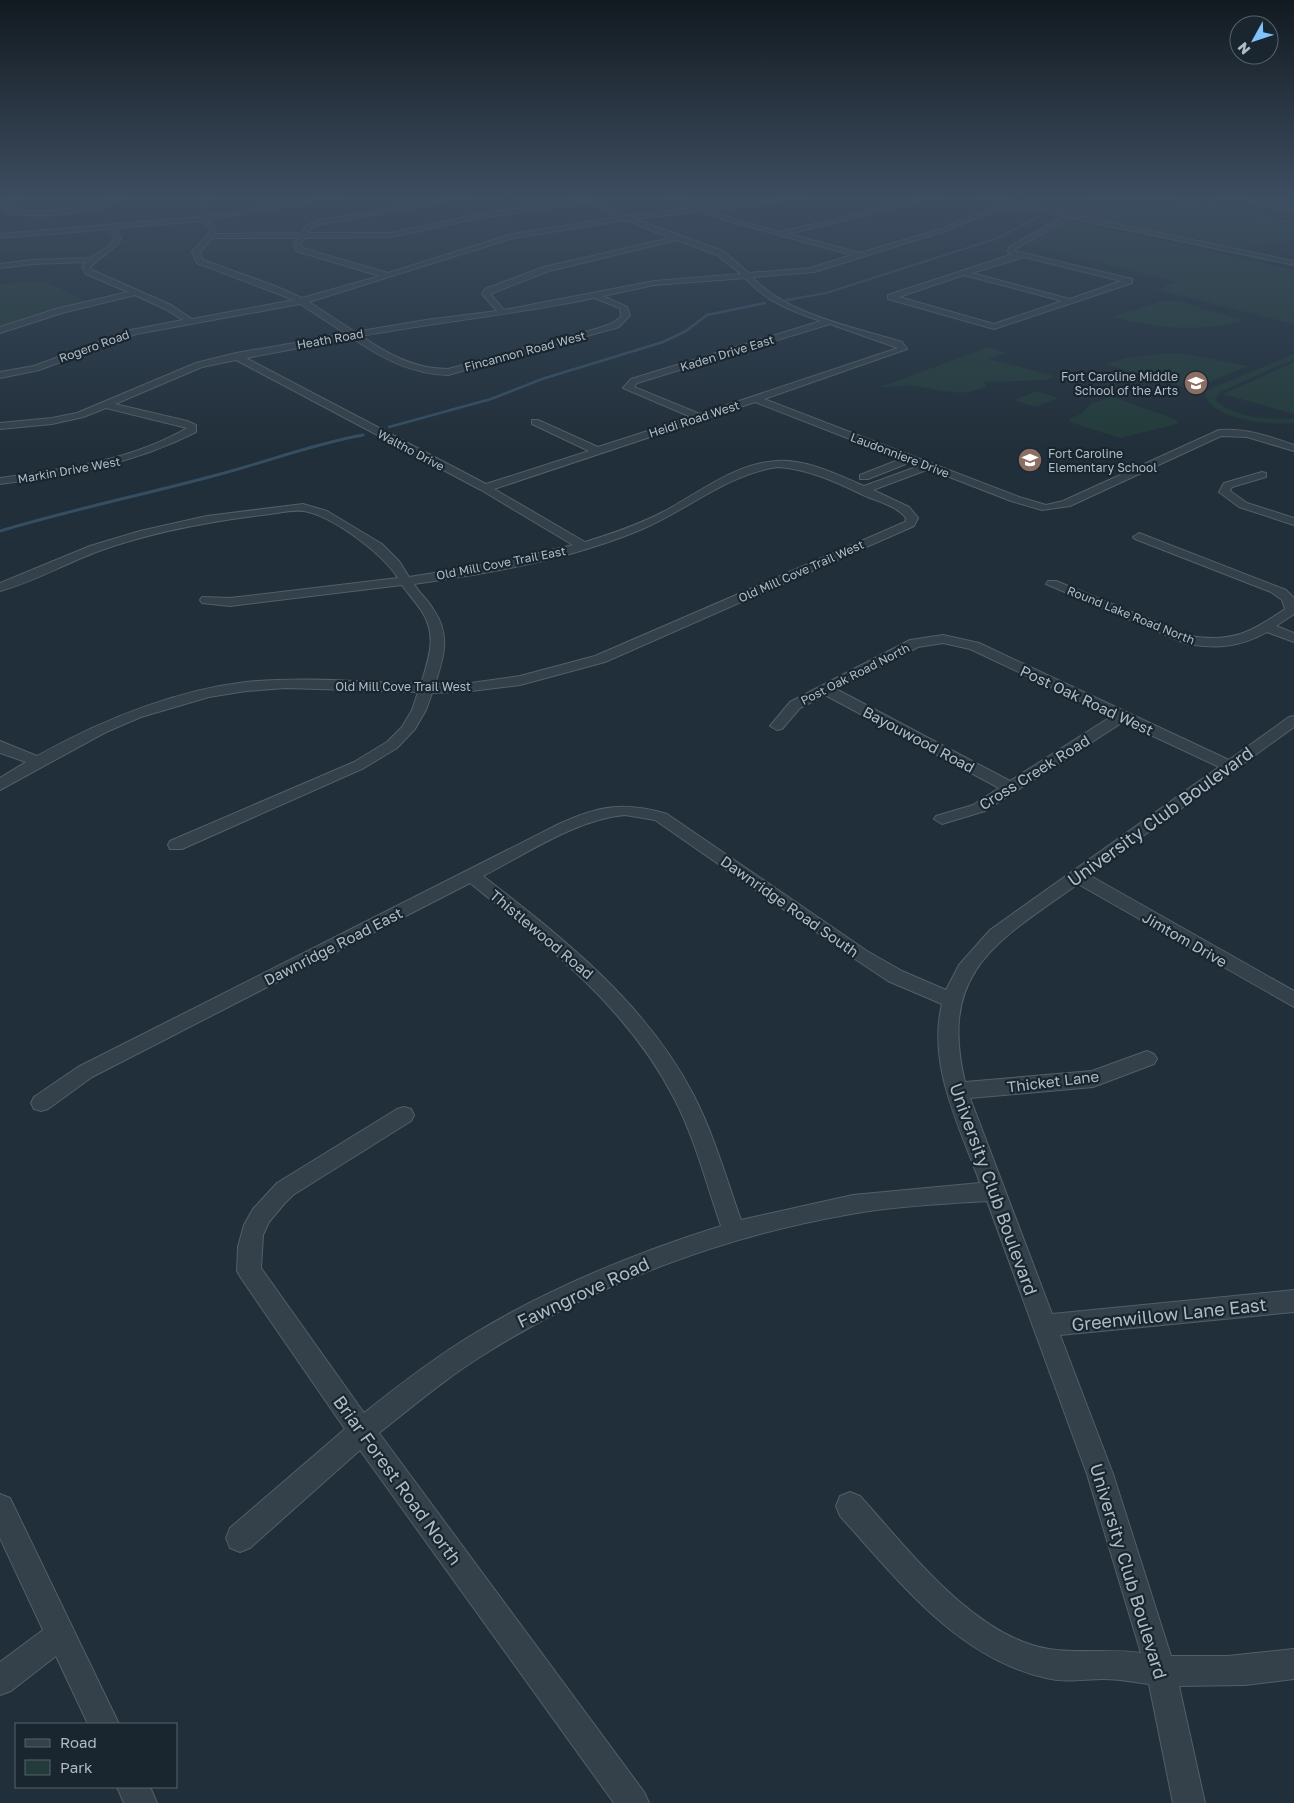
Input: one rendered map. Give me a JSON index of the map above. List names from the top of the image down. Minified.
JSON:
{"streets":{"street":["Heath Road","Rogero Road","Fincannon Road West","Kaden Drive East","Heidi Road West","Waltho Drive","Laudonniere Drive","Markin Drive West","Old Mill Cove Trail East","Old Mill Cove Trail West","Round Lake Road North","Post Oak Road North","Post Oak Road West","Bayouwood Road","Cross Creek Road","University Club Boulevard","Dawnridge Road South","Thistlewood Road","Jimtom Drive","Dawnridge Road East","Thicket Lane","Fawngrove Road","Greenwillow Lane East","Briar Forest Road North"]},"crossings":[["Heath Road","Fincannon Road West"],["Heath Road","Waltho Drive"],["Heath Road","Markin Drive West"],["Kaden Drive East","Heidi Road West"],["Heidi Road West","Waltho Drive"],["Heidi Road West","Laudonniere Drive"],["Waltho Drive","Old Mill Cove Trail East"],["Post Oak Road North","Post Oak Road West"],["Post Oak Road North","Bayouwood Road"],["Post Oak Road West","Cross Creek Road"],["Post Oak Road West","University Club Boulevard"],["Bayouwood Road","Cross Creek Road"],["University Club Boulevard","Dawnridge Road South"],["University Club Boulevard","Jimtom Drive"],["University Club Boulevard","Thicket Lane"],["University Club Boulevard","Fawngrove Road"],["University Club Boulevard","Greenwillow Lane East"],["Dawnridge Road South","Dawnridge Road East"],["Thistlewood Road","Dawnridge Road East"],["Thistlewood Road","Fawngrove Road"],["Fawngrove Road","Briar Forest Road North"]],"places":{"school or university":["Fort Caroline Middle School of the Arts","Fort Caroline Elementary School"]},"legend":["Road","Park"],"north":"bottom left"}
